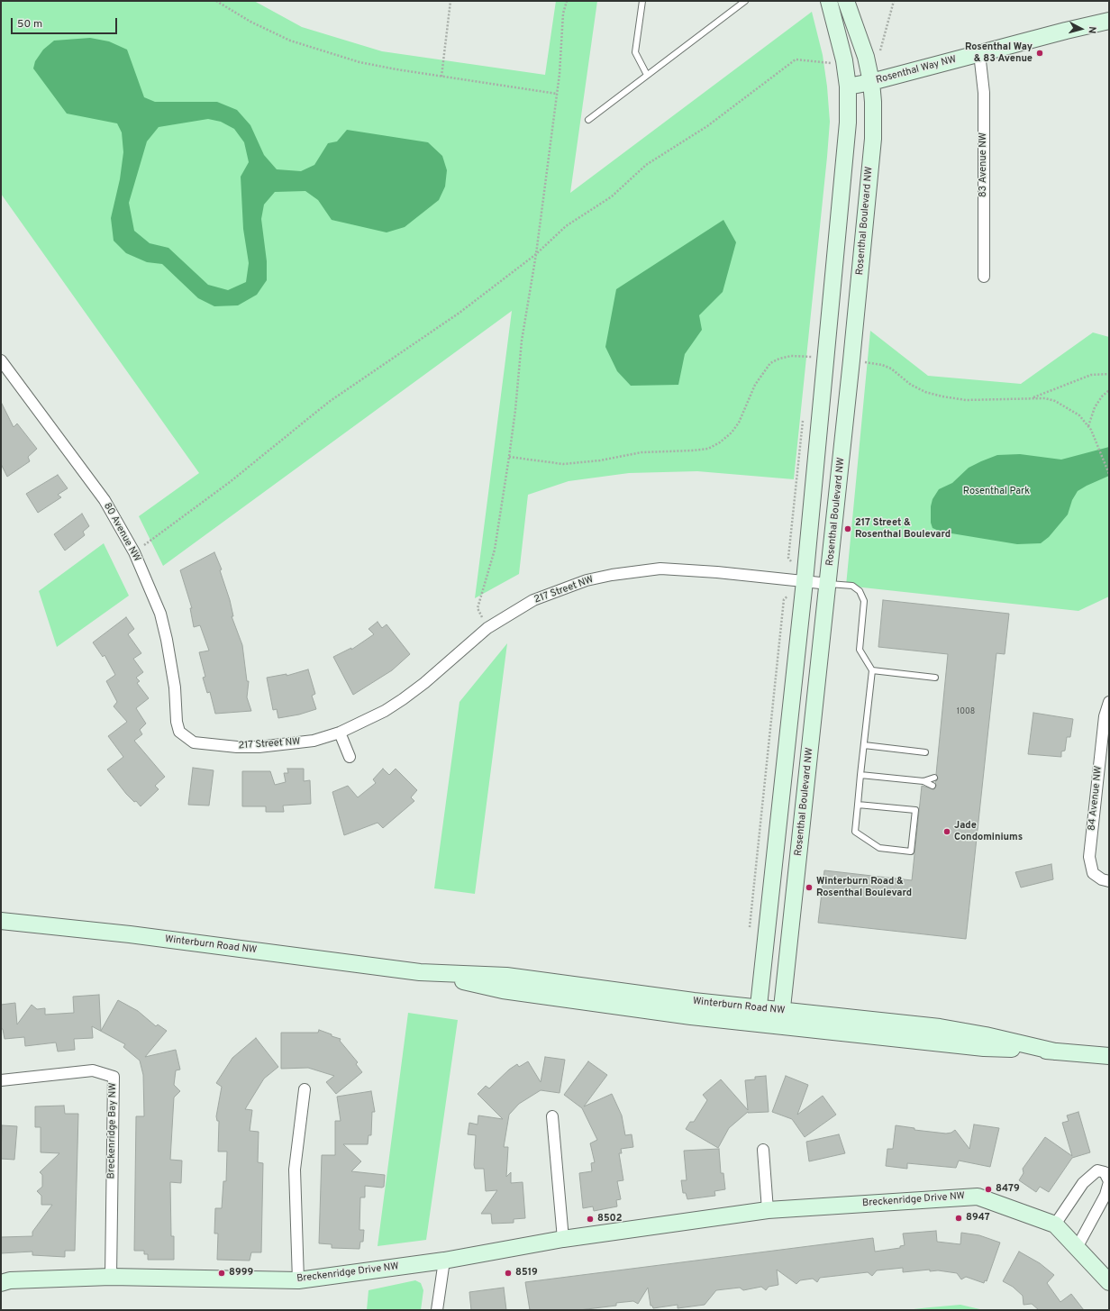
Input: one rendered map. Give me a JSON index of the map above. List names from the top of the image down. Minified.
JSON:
{"streets":{"street":["Rosenthal Way NW","83 Avenue NW","Rosenthal Boulevard NW","80 Avenue NW","217 Street NW","84 Avenue NW","Winterburn Road NW","Breckenridge Bay NW","Breckenridge Drive NW"]},"crossings":[["Rosenthal Way NW","83 Avenue NW"],["Rosenthal Way NW","Rosenthal Boulevard NW"],["Rosenthal Boulevard NW","217 Street NW"],["Rosenthal Boulevard NW","Winterburn Road NW"],["80 Avenue NW","217 Street NW"],["Breckenridge Bay NW","Breckenridge Drive NW"]],"parks":["Rosenthal Park"],"places":["Rosenthal Way & 83 Avenue","217 Street & Rosenthal Boulevard","Jade Condominiums","Winterburn Road & Rosenthal Boulevard","8479","8947","8502","8999","8519"],"house_numbers":["1008"],"scale_bar":"50 m","north":"right"}
